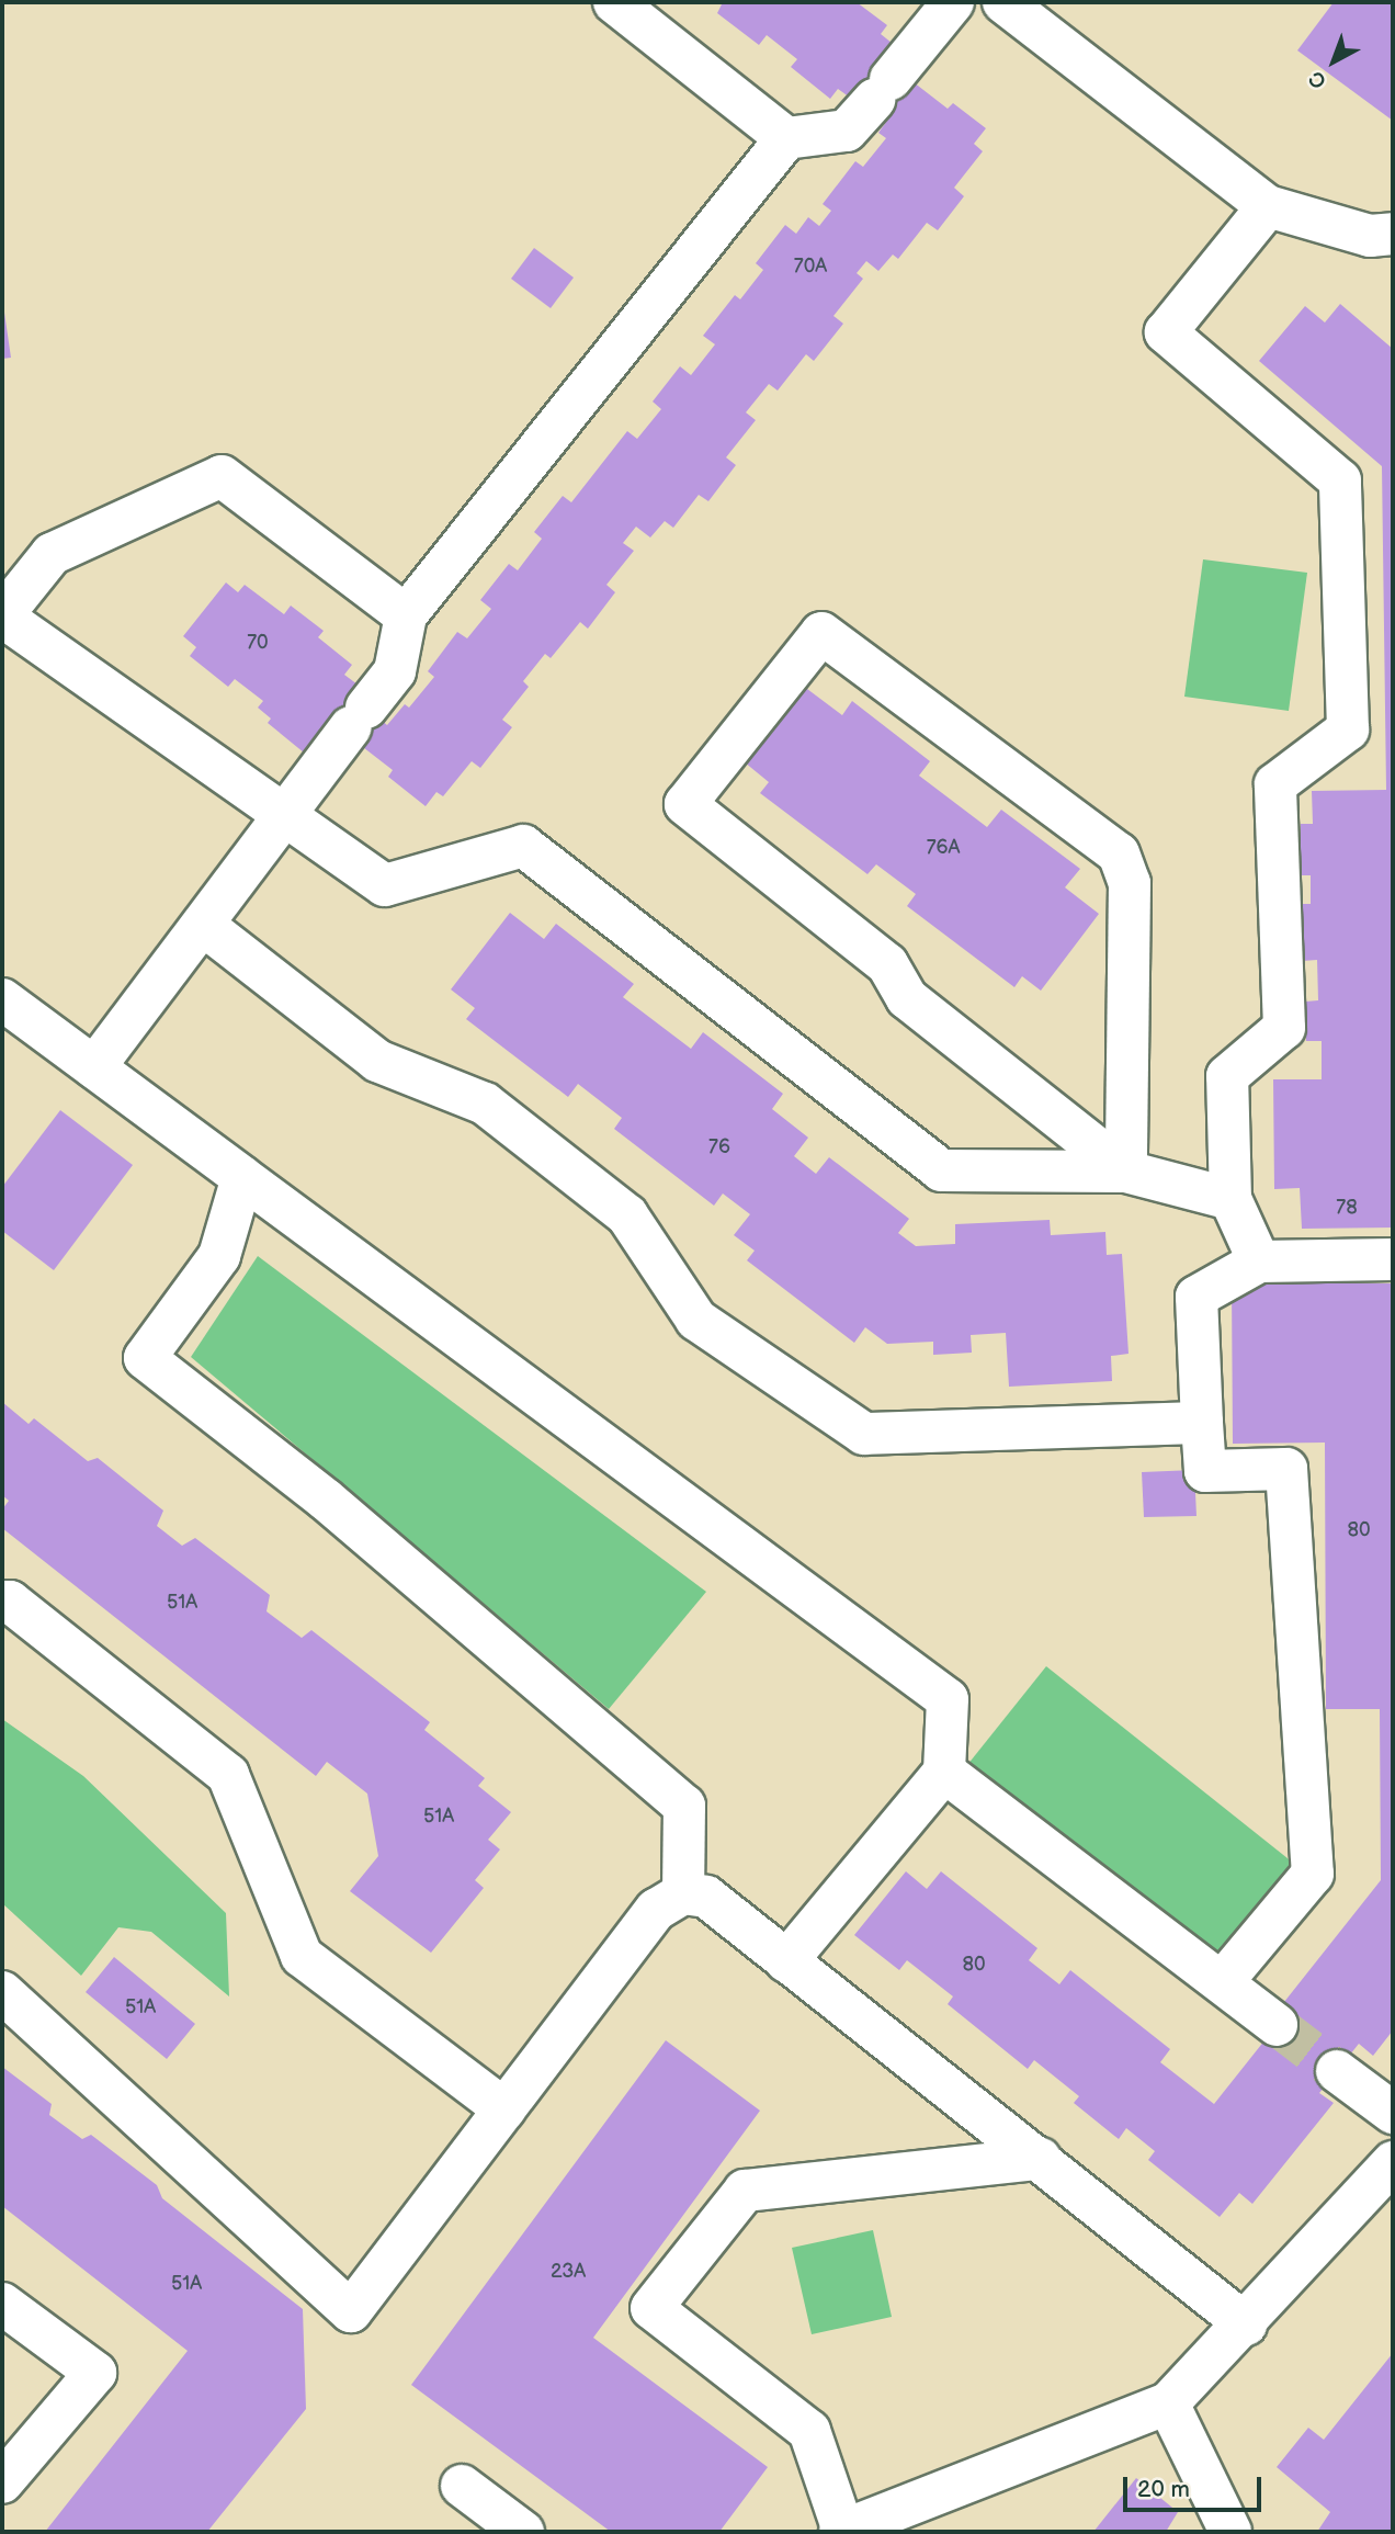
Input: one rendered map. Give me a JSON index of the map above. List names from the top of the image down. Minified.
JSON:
{"house_numbers":["70А","70","76А","76","78","80","51А","51А","80","51А","23А","51А"],"scale_bar":"20 m","north":"bottom left"}
